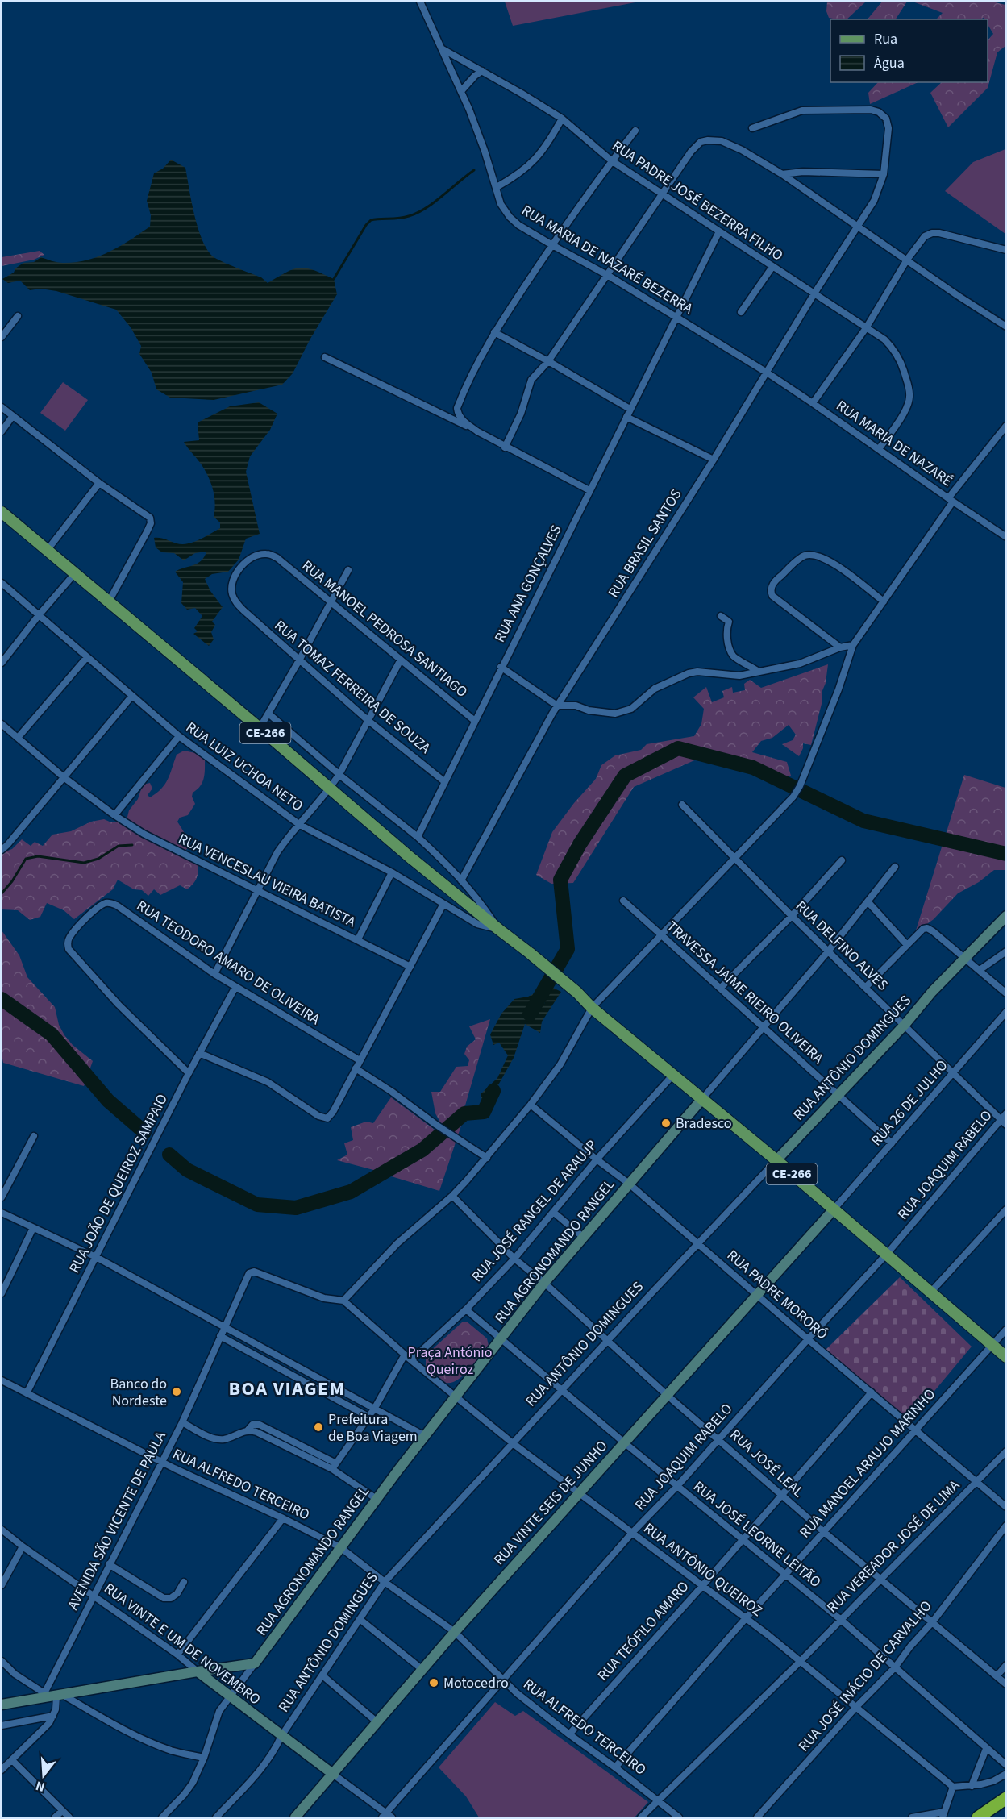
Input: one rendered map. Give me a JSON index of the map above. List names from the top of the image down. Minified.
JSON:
{"streets":{"main road":["CE-266"],"street":["RUA PADRE JOSÉ BEZERRA FILHO","RUA MARIA DE NAZARÉ BEZERRA","RUA MARIA DE NAZARÉ","RUA BRASIL SANTOS","RUA ANA GONÇALVES","RUA MANOEL PEDROSA SANTIAGO","RUA TOMAZ FERREIRA DE SOUZA","RUA LUIZ UCHOA NETO","RUA VENCESLAU VIEIRA BATISTA","RUA DELFINO ALVES","RUA TEODORO AMARO DE OLIVEIRA","TRAVESSA JAIME RIEIRO OLIVEIRA","RUA ANTÔNIO DOMINGUES","RUA 26 DE JULHO","RUA JOAQUIM RABELO","RUA JOÃO DE QUEIROZ SAMPAIO","RUA JOSÉ RANGEL DE ARAUJP","RUA AGRONOMANDO RANGEL","RUA PADRE MORORÓ","RUA JOSÉ LEAL","RUA MANOEL ARAUJO MARINHO","RUA ALFREDO TERCEIRO","RUA VINTE SEIS DE JUNHO","AVENIDA SÃO VICENTE DE PAULA","RUA JOSÉ LEORNE LEITÃO","RUA VEREADOR JOSÉ DE LIMA","RUA ANTÔNIO QUEIROZ","RUA TEÓFILO AMARO","RUA VINTE E UM DE NOVEMBRO","RUA JOSÉ INÁCIO DE CARVALHO"]},"crossings":[["RUA PADRE JOSÉ BEZERRA FILHO","RUA MARIA DE NAZARÉ BEZERRA"],["RUA PADRE JOSÉ BEZERRA FILHO","RUA MARIA DE NAZARÉ"],["RUA PADRE JOSÉ BEZERRA FILHO","RUA BRASIL SANTOS"],["RUA PADRE JOSÉ BEZERRA FILHO","RUA ANA GONÇALVES"],["RUA MARIA DE NAZARÉ BEZERRA","RUA MARIA DE NAZARÉ"],["RUA MARIA DE NAZARÉ BEZERRA","RUA BRASIL SANTOS"],["RUA MARIA DE NAZARÉ BEZERRA","RUA ANA GONÇALVES"],["RUA MARIA DE NAZARÉ","RUA BRASIL SANTOS"],["RUA ANA GONÇALVES","RUA MANOEL PEDROSA SANTIAGO"],["RUA ANA GONÇALVES","RUA TOMAZ FERREIRA DE SOUZA"],["RUA MANOEL PEDROSA SANTIAGO","RUA TOMAZ FERREIRA DE SOUZA"],["CE-266","RUA LUIZ UCHOA NETO"],["CE-266","RUA ANTÔNIO DOMINGUES"],["CE-266","RUA 26 DE JULHO"],["CE-266","RUA JOAQUIM RABELO"],["CE-266","RUA JOSÉ RANGEL DE ARAUJP"],["CE-266","RUA AGRONOMANDO RANGEL"],["CE-266","RUA MANOEL ARAUJO MARINHO"],["CE-266","RUA VINTE SEIS DE JUNHO"],["RUA DELFINO ALVES","RUA ANTÔNIO DOMINGUES"],["RUA DELFINO ALVES","RUA 26 DE JULHO"],["RUA DELFINO ALVES","RUA JOAQUIM RABELO"],["RUA DELFINO ALVES","RUA AGRONOMANDO RANGEL"],["RUA TEODORO AMARO DE OLIVEIRA","RUA JOÃO DE QUEIROZ SAMPAIO"],["TRAVESSA JAIME RIEIRO OLIVEIRA","RUA ANTÔNIO DOMINGUES"],["TRAVESSA JAIME RIEIRO OLIVEIRA","RUA 26 DE JULHO"],["TRAVESSA JAIME RIEIRO OLIVEIRA","RUA AGRONOMANDO RANGEL"],["RUA ANTÔNIO DOMINGUES","RUA PADRE MORORÓ"],["RUA ANTÔNIO DOMINGUES","RUA JOSÉ LEAL"],["RUA ANTÔNIO DOMINGUES","RUA ALFREDO TERCEIRO"],["RUA ANTÔNIO DOMINGUES","RUA JOSÉ LEORNE LEITÃO"],["RUA ANTÔNIO DOMINGUES","RUA ANTÔNIO QUEIROZ"],["RUA ANTÔNIO DOMINGUES","RUA VINTE E UM DE NOVEMBRO"],["RUA 26 DE JULHO","RUA VINTE SEIS DE JUNHO"],["RUA JOAQUIM RABELO","RUA PADRE MORORÓ"],["RUA JOAQUIM RABELO","RUA JOSÉ LEAL"],["RUA JOAQUIM RABELO","RUA ALFREDO TERCEIRO"],["RUA JOAQUIM RABELO","RUA JOSÉ LEORNE LEITÃO"],["RUA JOAQUIM RABELO","RUA ANTÔNIO QUEIROZ"],["RUA JOAQUIM RABELO","RUA VINTE E UM DE NOVEMBRO"],["RUA JOÃO DE QUEIROZ SAMPAIO","RUA ALFREDO TERCEIRO"],["RUA JOSÉ RANGEL DE ARAUJP","RUA PADRE MORORÓ"],["RUA JOSÉ RANGEL DE ARAUJP","RUA JOSÉ LEAL"],["RUA JOSÉ RANGEL DE ARAUJP","RUA JOSÉ LEORNE LEITÃO"],["RUA JOSÉ RANGEL DE ARAUJP","RUA ANTÔNIO QUEIROZ"],["RUA AGRONOMANDO RANGEL","RUA PADRE MORORÓ"],["RUA AGRONOMANDO RANGEL","RUA JOSÉ LEAL"],["RUA AGRONOMANDO RANGEL","RUA ALFREDO TERCEIRO"],["RUA AGRONOMANDO RANGEL","RUA JOSÉ LEORNE LEITÃO"],["RUA AGRONOMANDO RANGEL","RUA ANTÔNIO QUEIROZ"],["RUA AGRONOMANDO RANGEL","RUA VINTE E UM DE NOVEMBRO"],["RUA PADRE MORORÓ","RUA MANOEL ARAUJO MARINHO"],["RUA PADRE MORORÓ","RUA VINTE SEIS DE JUNHO"],["RUA PADRE MORORÓ","RUA VEREADOR JOSÉ DE LIMA"],["RUA PADRE MORORÓ","RUA TEÓFILO AMARO"],["RUA JOSÉ LEAL","RUA MANOEL ARAUJO MARINHO"],["RUA JOSÉ LEAL","RUA VINTE SEIS DE JUNHO"],["RUA JOSÉ LEAL","RUA VEREADOR JOSÉ DE LIMA"],["RUA JOSÉ LEAL","RUA TEÓFILO AMARO"],["RUA JOSÉ LEAL","RUA JOSÉ INÁCIO DE CARVALHO"],["RUA MANOEL ARAUJO MARINHO","RUA ALFREDO TERCEIRO"],["RUA MANOEL ARAUJO MARINHO","RUA JOSÉ LEORNE LEITÃO"],["RUA MANOEL ARAUJO MARINHO","RUA ANTÔNIO QUEIROZ"],["RUA ALFREDO TERCEIRO","RUA VINTE SEIS DE JUNHO"],["RUA ALFREDO TERCEIRO","AVENIDA SÃO VICENTE DE PAULA"],["RUA ALFREDO TERCEIRO","RUA VEREADOR JOSÉ DE LIMA"],["RUA ALFREDO TERCEIRO","RUA TEÓFILO AMARO"],["RUA VINTE SEIS DE JUNHO","RUA JOSÉ LEORNE LEITÃO"],["RUA VINTE SEIS DE JUNHO","RUA ANTÔNIO QUEIROZ"],["RUA VINTE SEIS DE JUNHO","RUA VINTE E UM DE NOVEMBRO"],["AVENIDA SÃO VICENTE DE PAULA","RUA VINTE E UM DE NOVEMBRO"],["RUA JOSÉ LEORNE LEITÃO","RUA VEREADOR JOSÉ DE LIMA"],["RUA JOSÉ LEORNE LEITÃO","RUA TEÓFILO AMARO"],["RUA JOSÉ LEORNE LEITÃO","RUA JOSÉ INÁCIO DE CARVALHO"],["RUA VEREADOR JOSÉ DE LIMA","RUA ANTÔNIO QUEIROZ"],["RUA ANTÔNIO QUEIROZ","RUA TEÓFILO AMARO"],["RUA ANTÔNIO QUEIROZ","RUA JOSÉ INÁCIO DE CARVALHO"]],"districts":["BOA VIAGEM"],"parks":["Praça António Queiroz"],"places":["Bradesco","Banco do Nordeste","Prefeitura de Boa Viagem","Motocedro"],"legend":["Rua","Água"],"north":"bottom"}
